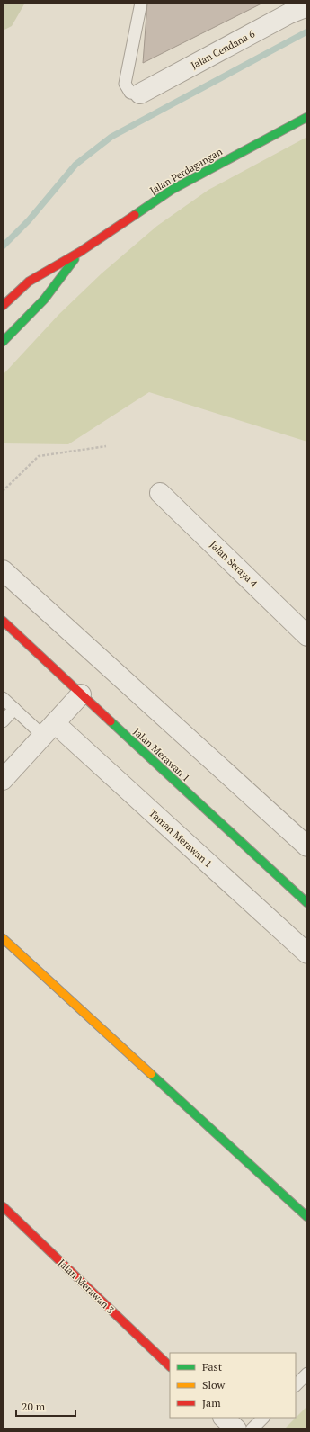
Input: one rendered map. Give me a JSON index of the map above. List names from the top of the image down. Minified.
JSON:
{"streets":{"street":["Jalan Cendana 6","Jalan Perdagangan","Jalan Seraya 4","Jalan Merawan 1","Taman Merawan 1","Jalan Merawan 3"]},"legend":["Fast","Slow","Jam"],"scale_bar":"20 m"}
